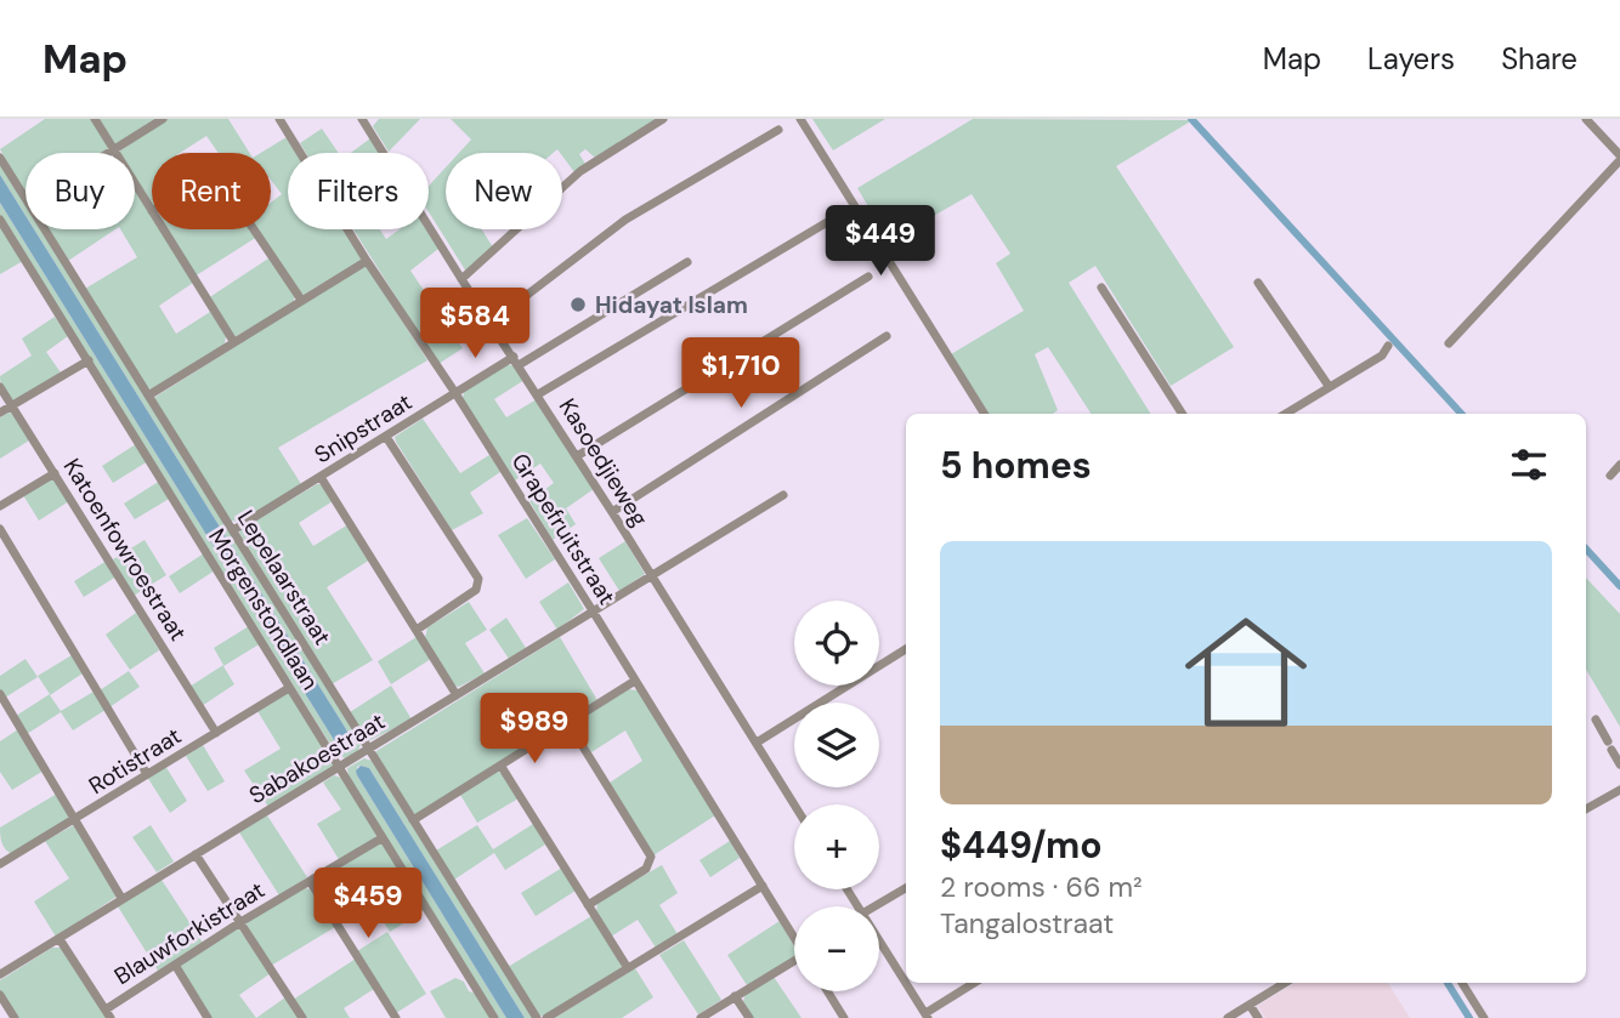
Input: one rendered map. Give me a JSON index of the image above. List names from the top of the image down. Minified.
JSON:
{"streets":{"street":["Snipstraat","Kasoedjieweg","Grapefruitstraat","Katoenfowroestraat","Lepelaarstraat","Morgenstondlaan","Sabakoestraat","Rotistraat","Blauwforkistraat"]},"crossings":[["Snipstraat","Kasoedjieweg"],["Snipstraat","Grapefruitstraat"],["Snipstraat","Lepelaarstraat"],["Kasoedjieweg","Sabakoestraat"],["Grapefruitstraat","Sabakoestraat"],["Katoenfowroestraat","Rotistraat"],["Lepelaarstraat","Sabakoestraat"],["Morgenstondlaan","Sabakoestraat"],["Morgenstondlaan","Rotistraat"],["Morgenstondlaan","Blauwforkistraat"]],"places":["Hidayat Islam"],"page":{"header":"Map","nav":["Map","Layers","Share"],"chip":["Buy","Rent","Filters","New"],"price":["$449","$584","$1,710","$989","$459"],"heading":"5 homes","list":[{"name":"$449/mo","note":"2 rooms · 66 m² · Tangalostraat"}],"map_buttons":["+","−"]}}
